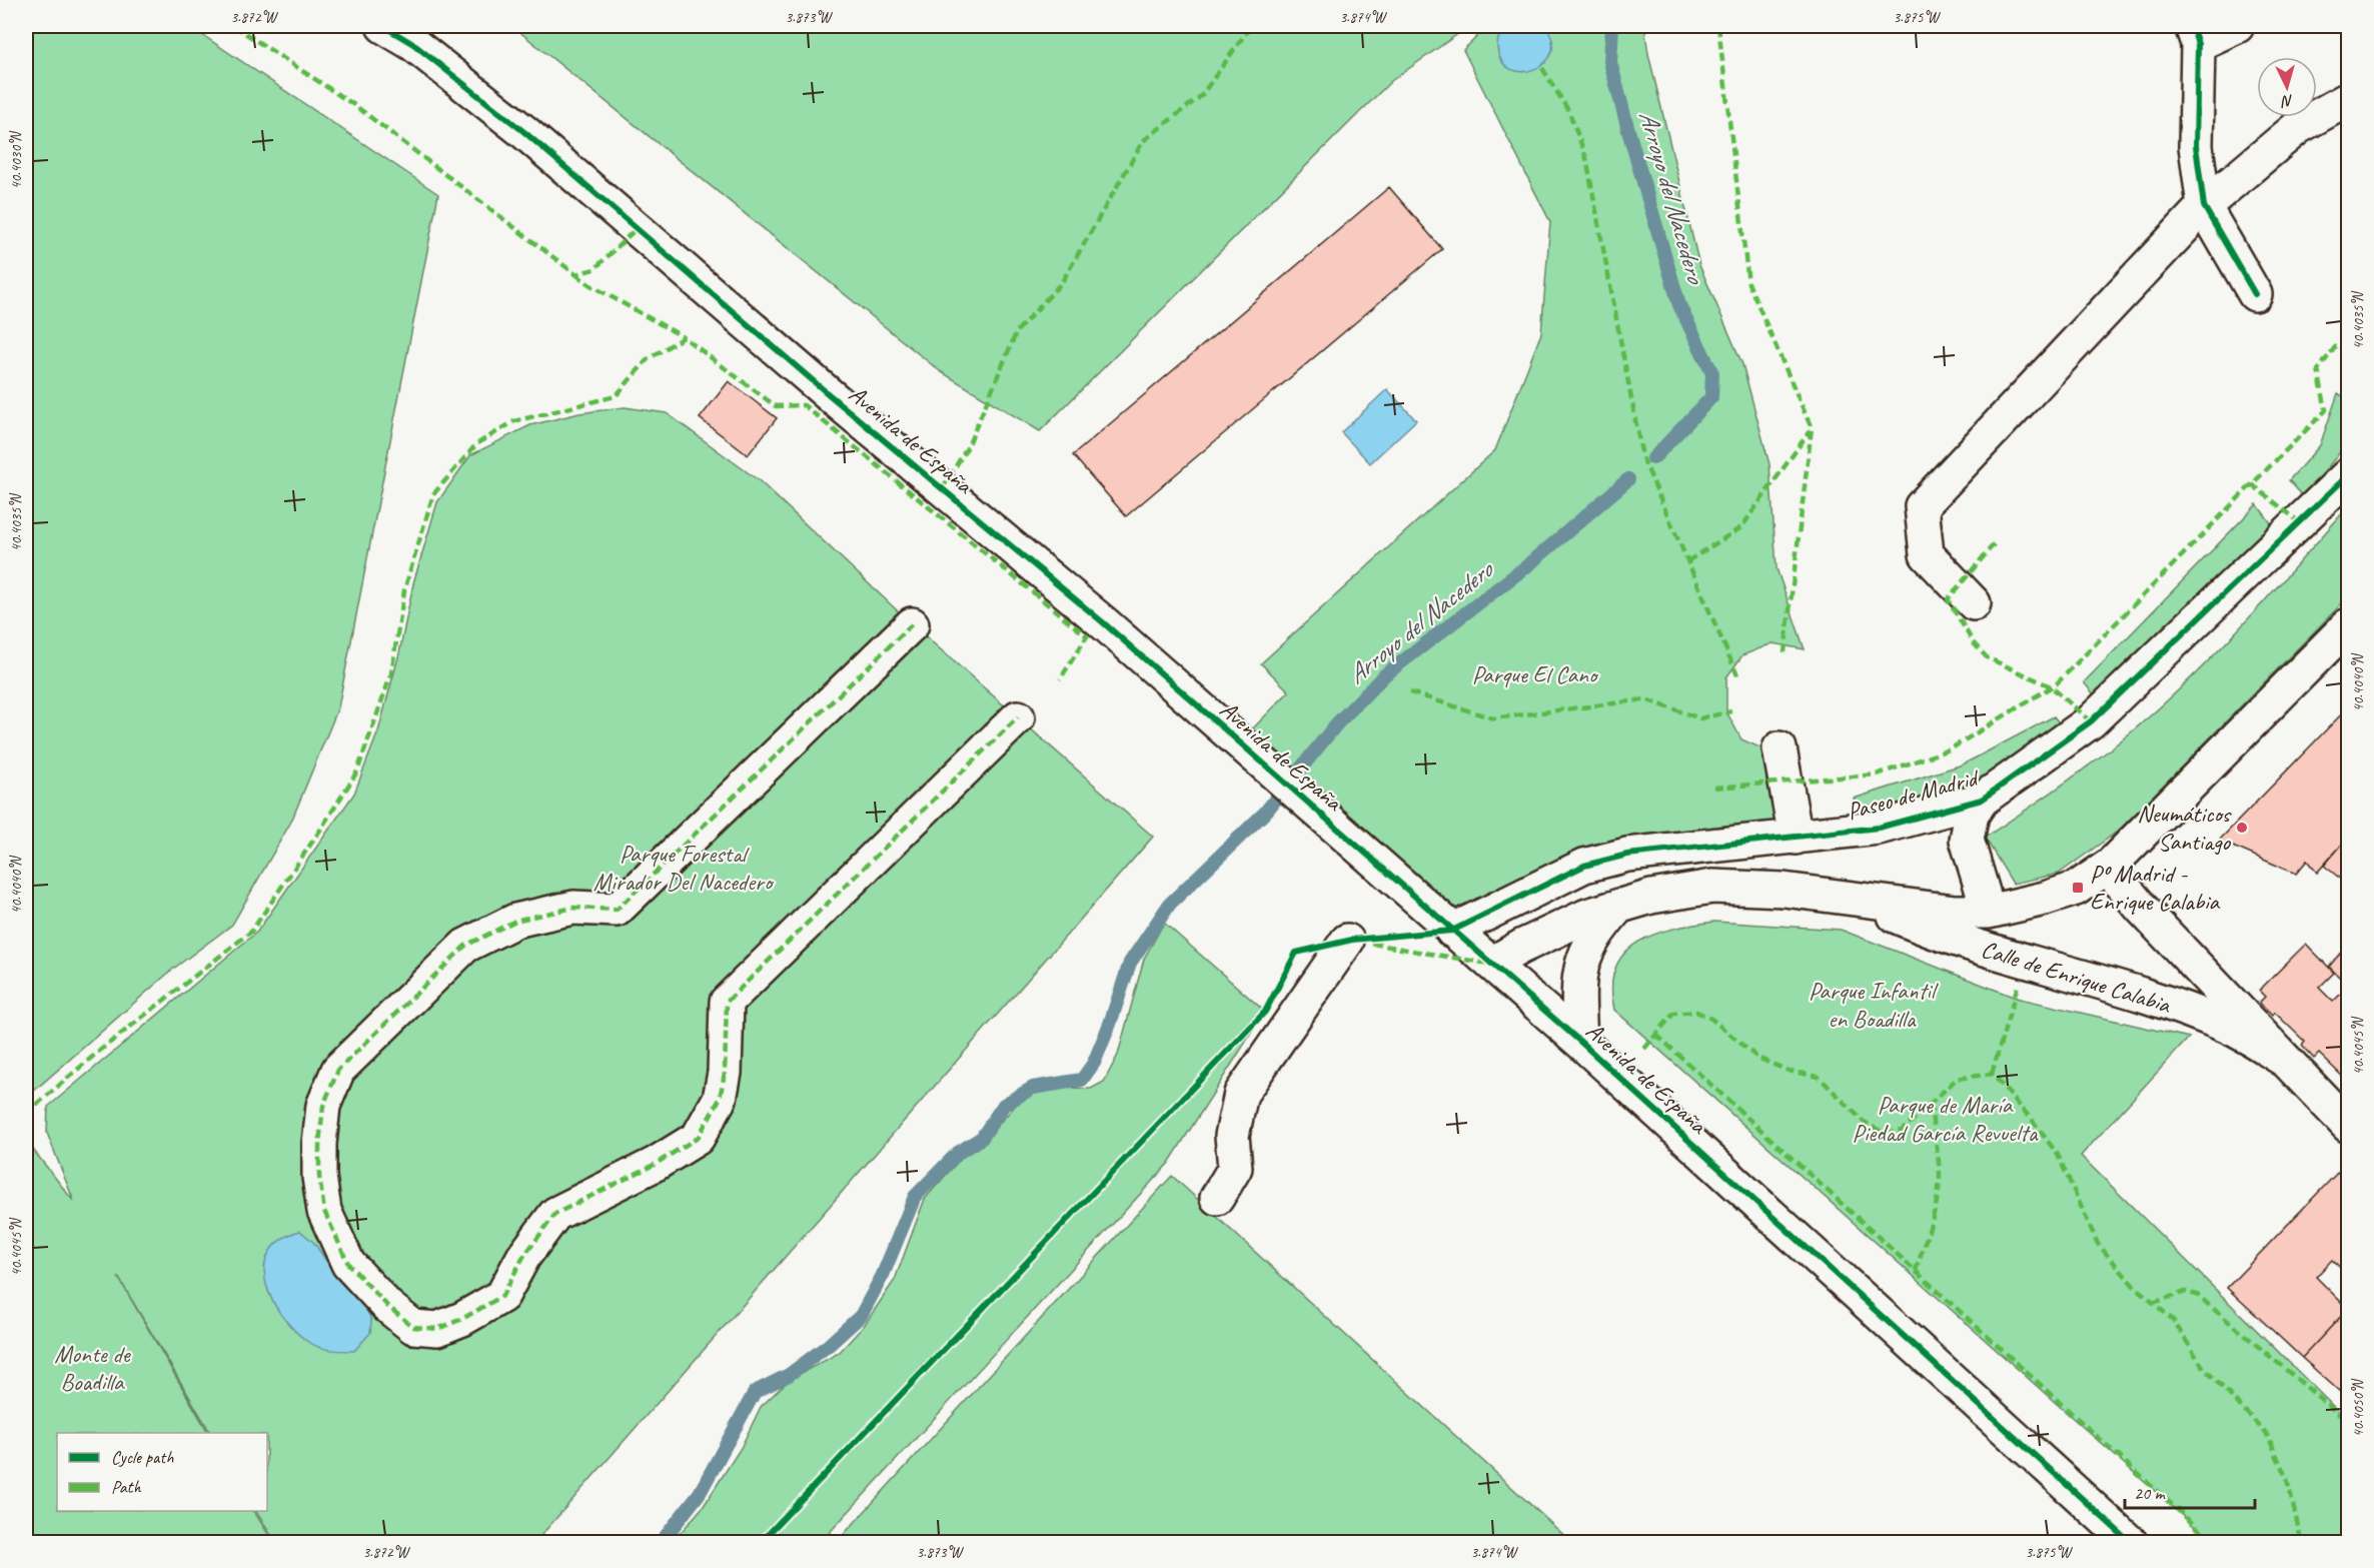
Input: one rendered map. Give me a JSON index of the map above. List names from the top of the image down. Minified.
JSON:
{"streets":{"street":["Avenida de España","Paseo de Madrid","Calle de Enrique Calabia"]},"crossings":[["Avenida de España","Paseo de Madrid"]],"water":["Arroyo del Nacedero"],"parks":["Parque El Cano","Parque Forestal Mirador Del Nacedero","Parque Infantil en Boadilla","Parque de María Piedad García Revuelta","Monte de Boadilla"],"places":{"other":["Neumáticos Santiago"],"transit":["Pº Madrid - Enrique Calabia"]},"legend":["Cycle path","Path"],"scale_bar":"20 m","north":"bottom","coordinates":["3.872°W","3.873°W","3.874°W","3.875°W","40.4030°N","40.4035°N","40.4040°N","40.4045°N","40.4050°N"]}
